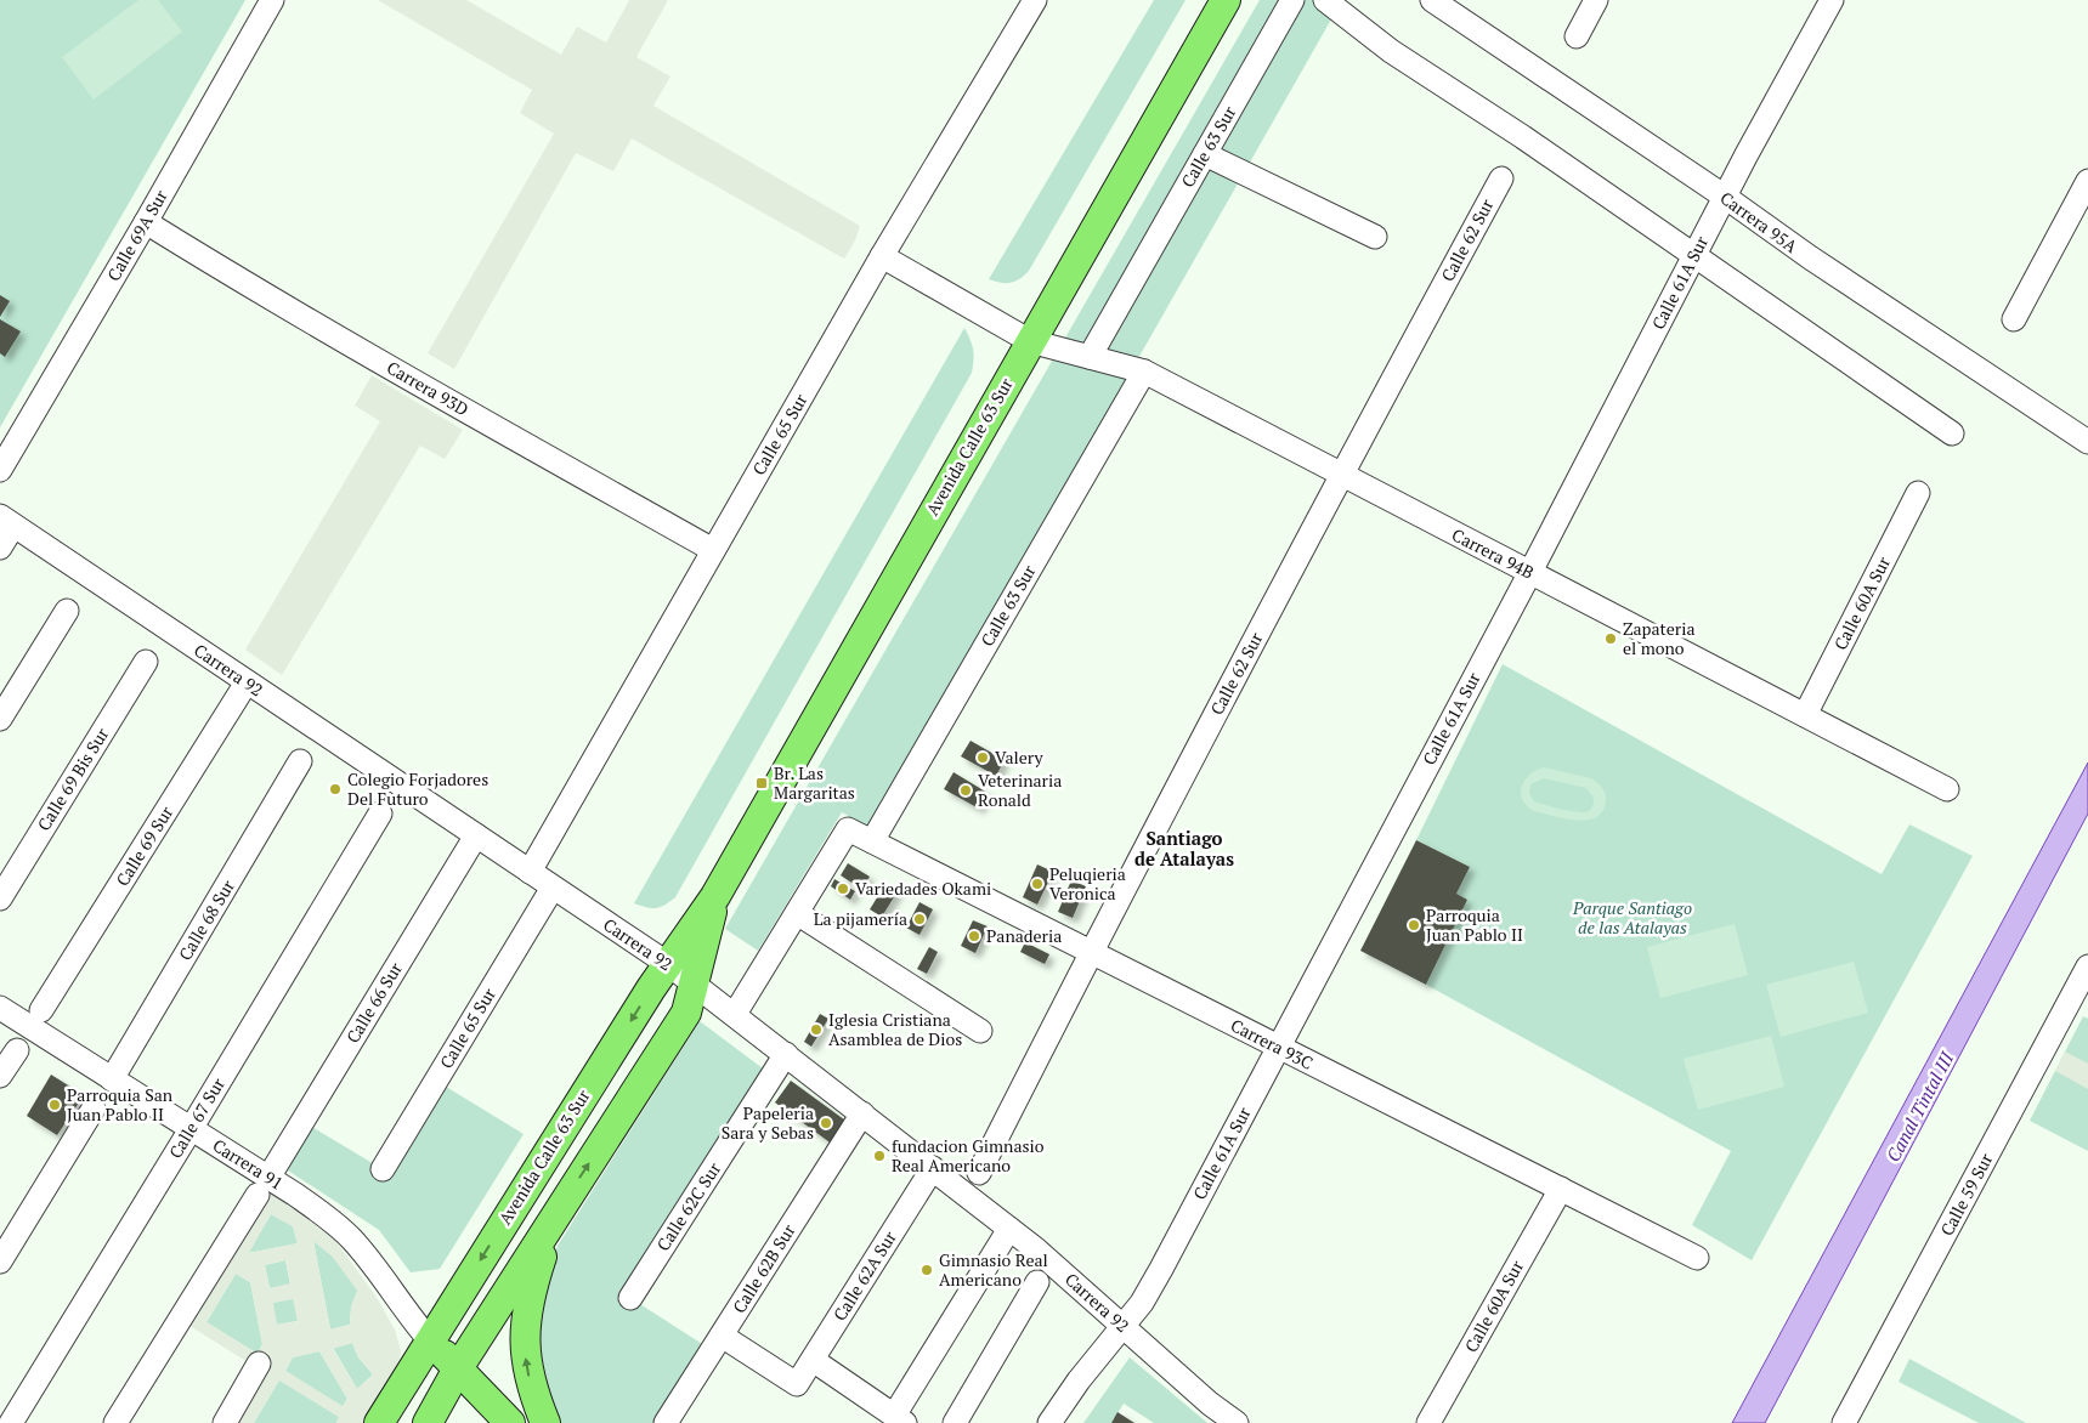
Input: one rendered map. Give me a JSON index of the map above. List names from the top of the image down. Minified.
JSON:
{"streets":{"main road":["Avenida Calle 63 Sur"],"street":["Calle 63 Sur","Carrera 95A","Calle 69A Sur","Calle 62 Sur","Calle 61A Sur","Carrera 93D","Calle 65 Sur","Carrera 94B","Calle 60A Sur","Carrera 92","Calle 69 Bis Sur","Calle 69 Sur","Calle 68 Sur","Calle 66 Sur","Carrera 93C","Calle 67 Sur","Carrera 91","Calle 59 Sur","Calle 62C Sur","Calle 62B Sur","Calle 62A Sur"]},"crossings":[["Calle 63 Sur","Carrera 94B"],["Calle 63 Sur","Carrera 93C"],["Carrera 95A","Calle 61A Sur"],["Calle 69A Sur","Carrera 93D"],["Calle 62 Sur","Carrera 94B"],["Calle 62 Sur","Carrera 93C"],["Calle 61A Sur","Carrera 94B"],["Calle 61A Sur","Carrera 92"],["Calle 61A Sur","Carrera 93C"],["Carrera 93D","Calle 65 Sur"],["Calle 65 Sur","Carrera 94B"],["Calle 65 Sur","Carrera 92"],["Avenida Calle 63 Sur","Carrera 94B"],["Avenida Calle 63 Sur","Carrera 92"],["Avenida Calle 63 Sur","Carrera 91"],["Carrera 94B","Calle 60A Sur"],["Calle 60A Sur","Carrera 93C"],["Carrera 92","Calle 69 Sur"],["Carrera 92","Calle 66 Sur"],["Carrera 92","Calle 62C Sur"],["Carrera 92","Calle 62B Sur"],["Carrera 92","Calle 62A Sur"],["Calle 68 Sur","Carrera 91"],["Calle 67 Sur","Carrera 91"],["Calle 62B Sur","Calle 62A Sur"]],"districts":["Santiago de Atalayas"],"water":["Canal Tintal III"],"parks":["Parque Santiago de las Atalayas"],"places":{"other":["Zapateria el mono","Valery","Colegio Forjadores Del Futuro","Veterinaria Ronald","Peluqieria Veronica","Variedades Okami","La pijamería","Parroquia Juan Pablo II","Panaderia","Iglesia Cristiana Asamblea de Dios","Parroquia San Juan Pablo II","Papeleria Sara y Sebas","fundacion Gimnasio Real Americano","Gimnasio Real Americano"],"transit":["Br. Las Margaritas"]}}
